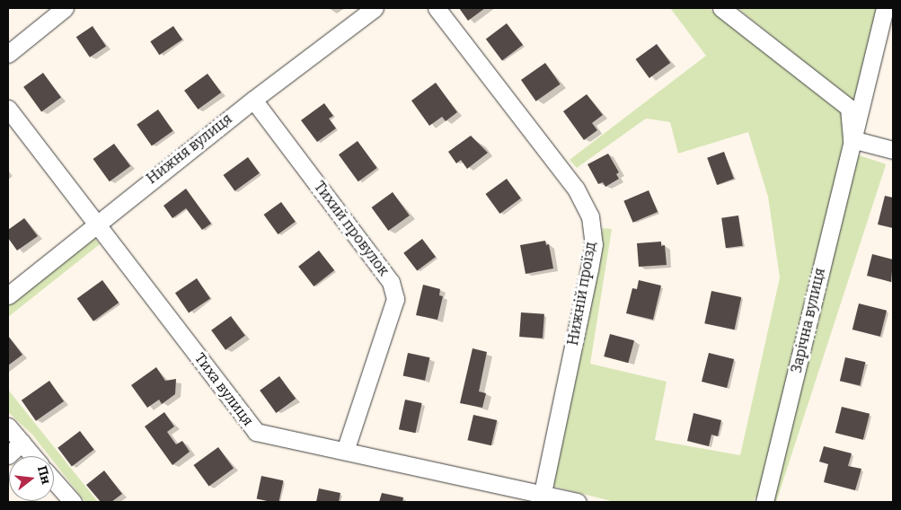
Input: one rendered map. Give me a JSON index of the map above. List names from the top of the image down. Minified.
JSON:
{"streets":{"street":["Нижня вулиця","Тихий провулок","Нижній проїзд","Зарічна вулиця","Тиха вулиця"]},"crossings":[["Нижня вулиця","Тихий провулок"],["Нижня вулиця","Тиха вулиця"],["Тихий провулок","Тиха вулиця"],["Нижній проїзд","Тиха вулиця"]],"north":"right"}
